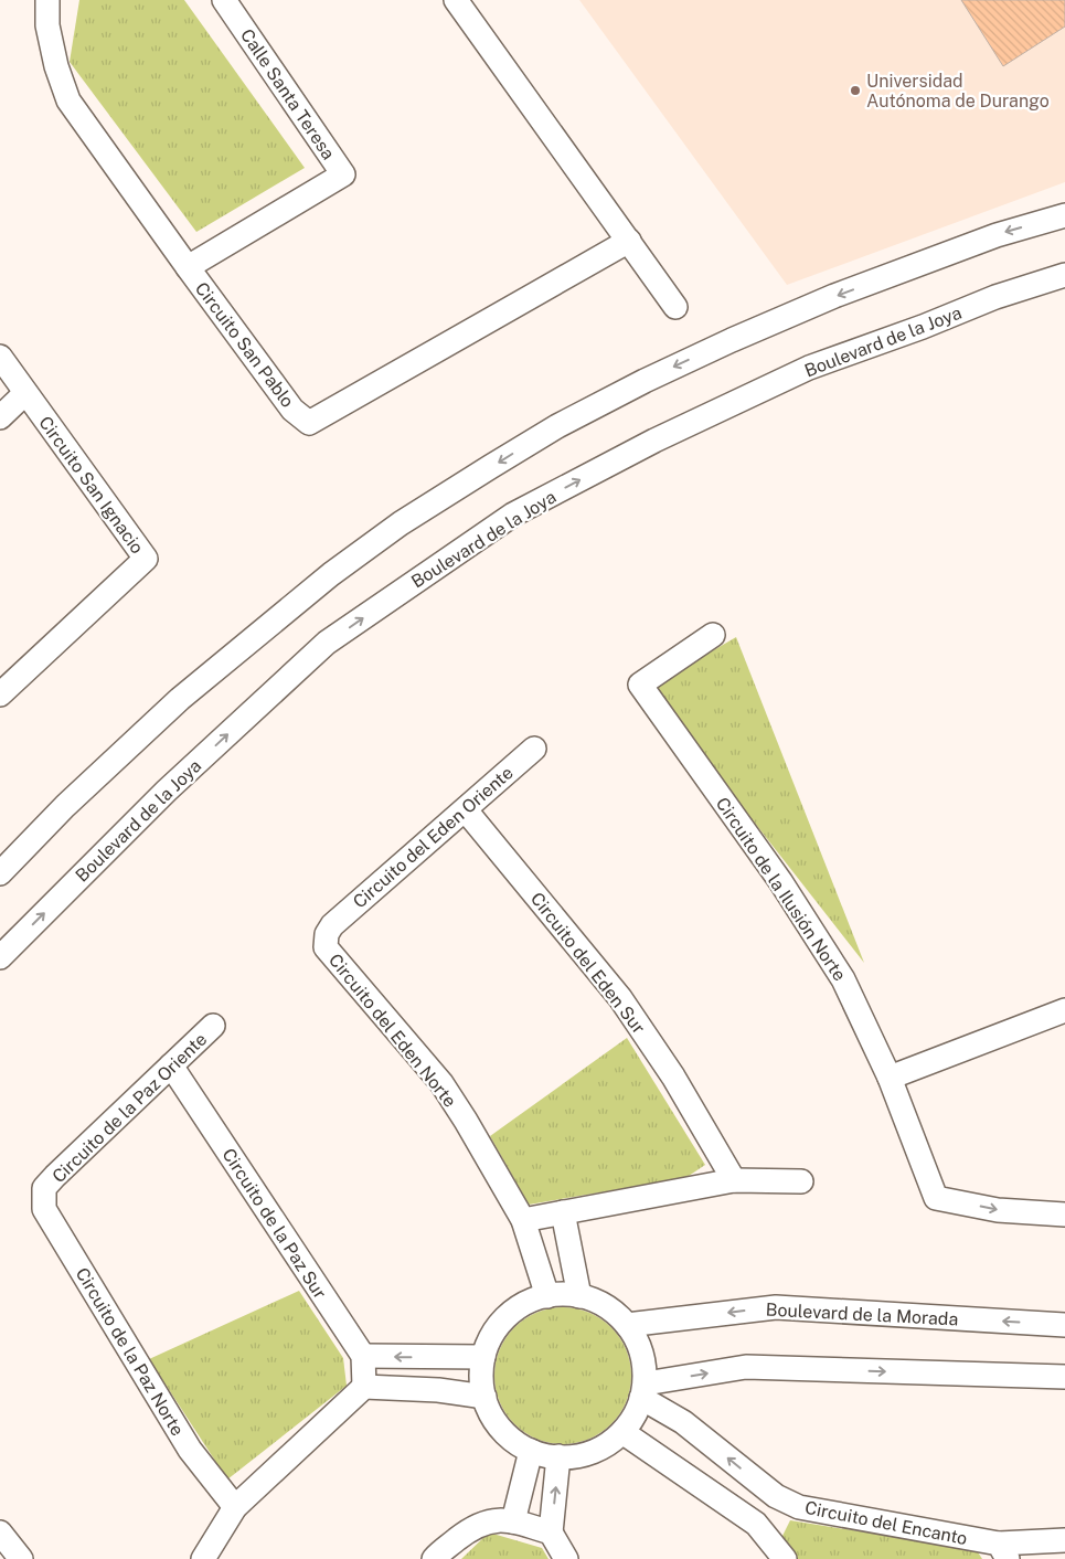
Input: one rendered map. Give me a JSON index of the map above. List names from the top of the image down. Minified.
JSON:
{"streets":{"street":["Calle Santa Teresa","Boulevard de la Joya","Circuito San Pablo","Circuito San Ignacio","Circuito del Eden Oriente","Circuito de la Ilusión Norte","Circuito del Eden Sur","Circuito del Eden Norte","Circuito de la Paz Oriente","Circuito de la Paz Sur","Boulevard de la Morada","Circuito de la Paz Norte","Circuito del Encanto"]},"crossings":[["Calle Santa Teresa","Circuito San Pablo"],["Circuito del Eden Oriente","Circuito del Eden Sur"],["Circuito del Eden Oriente","Circuito del Eden Norte"],["Circuito de la Paz Oriente","Circuito de la Paz Sur"],["Circuito de la Paz Oriente","Circuito de la Paz Norte"],["Boulevard de la Morada","Circuito del Encanto"]],"places":["Universidad Autónoma de Durango"]}
